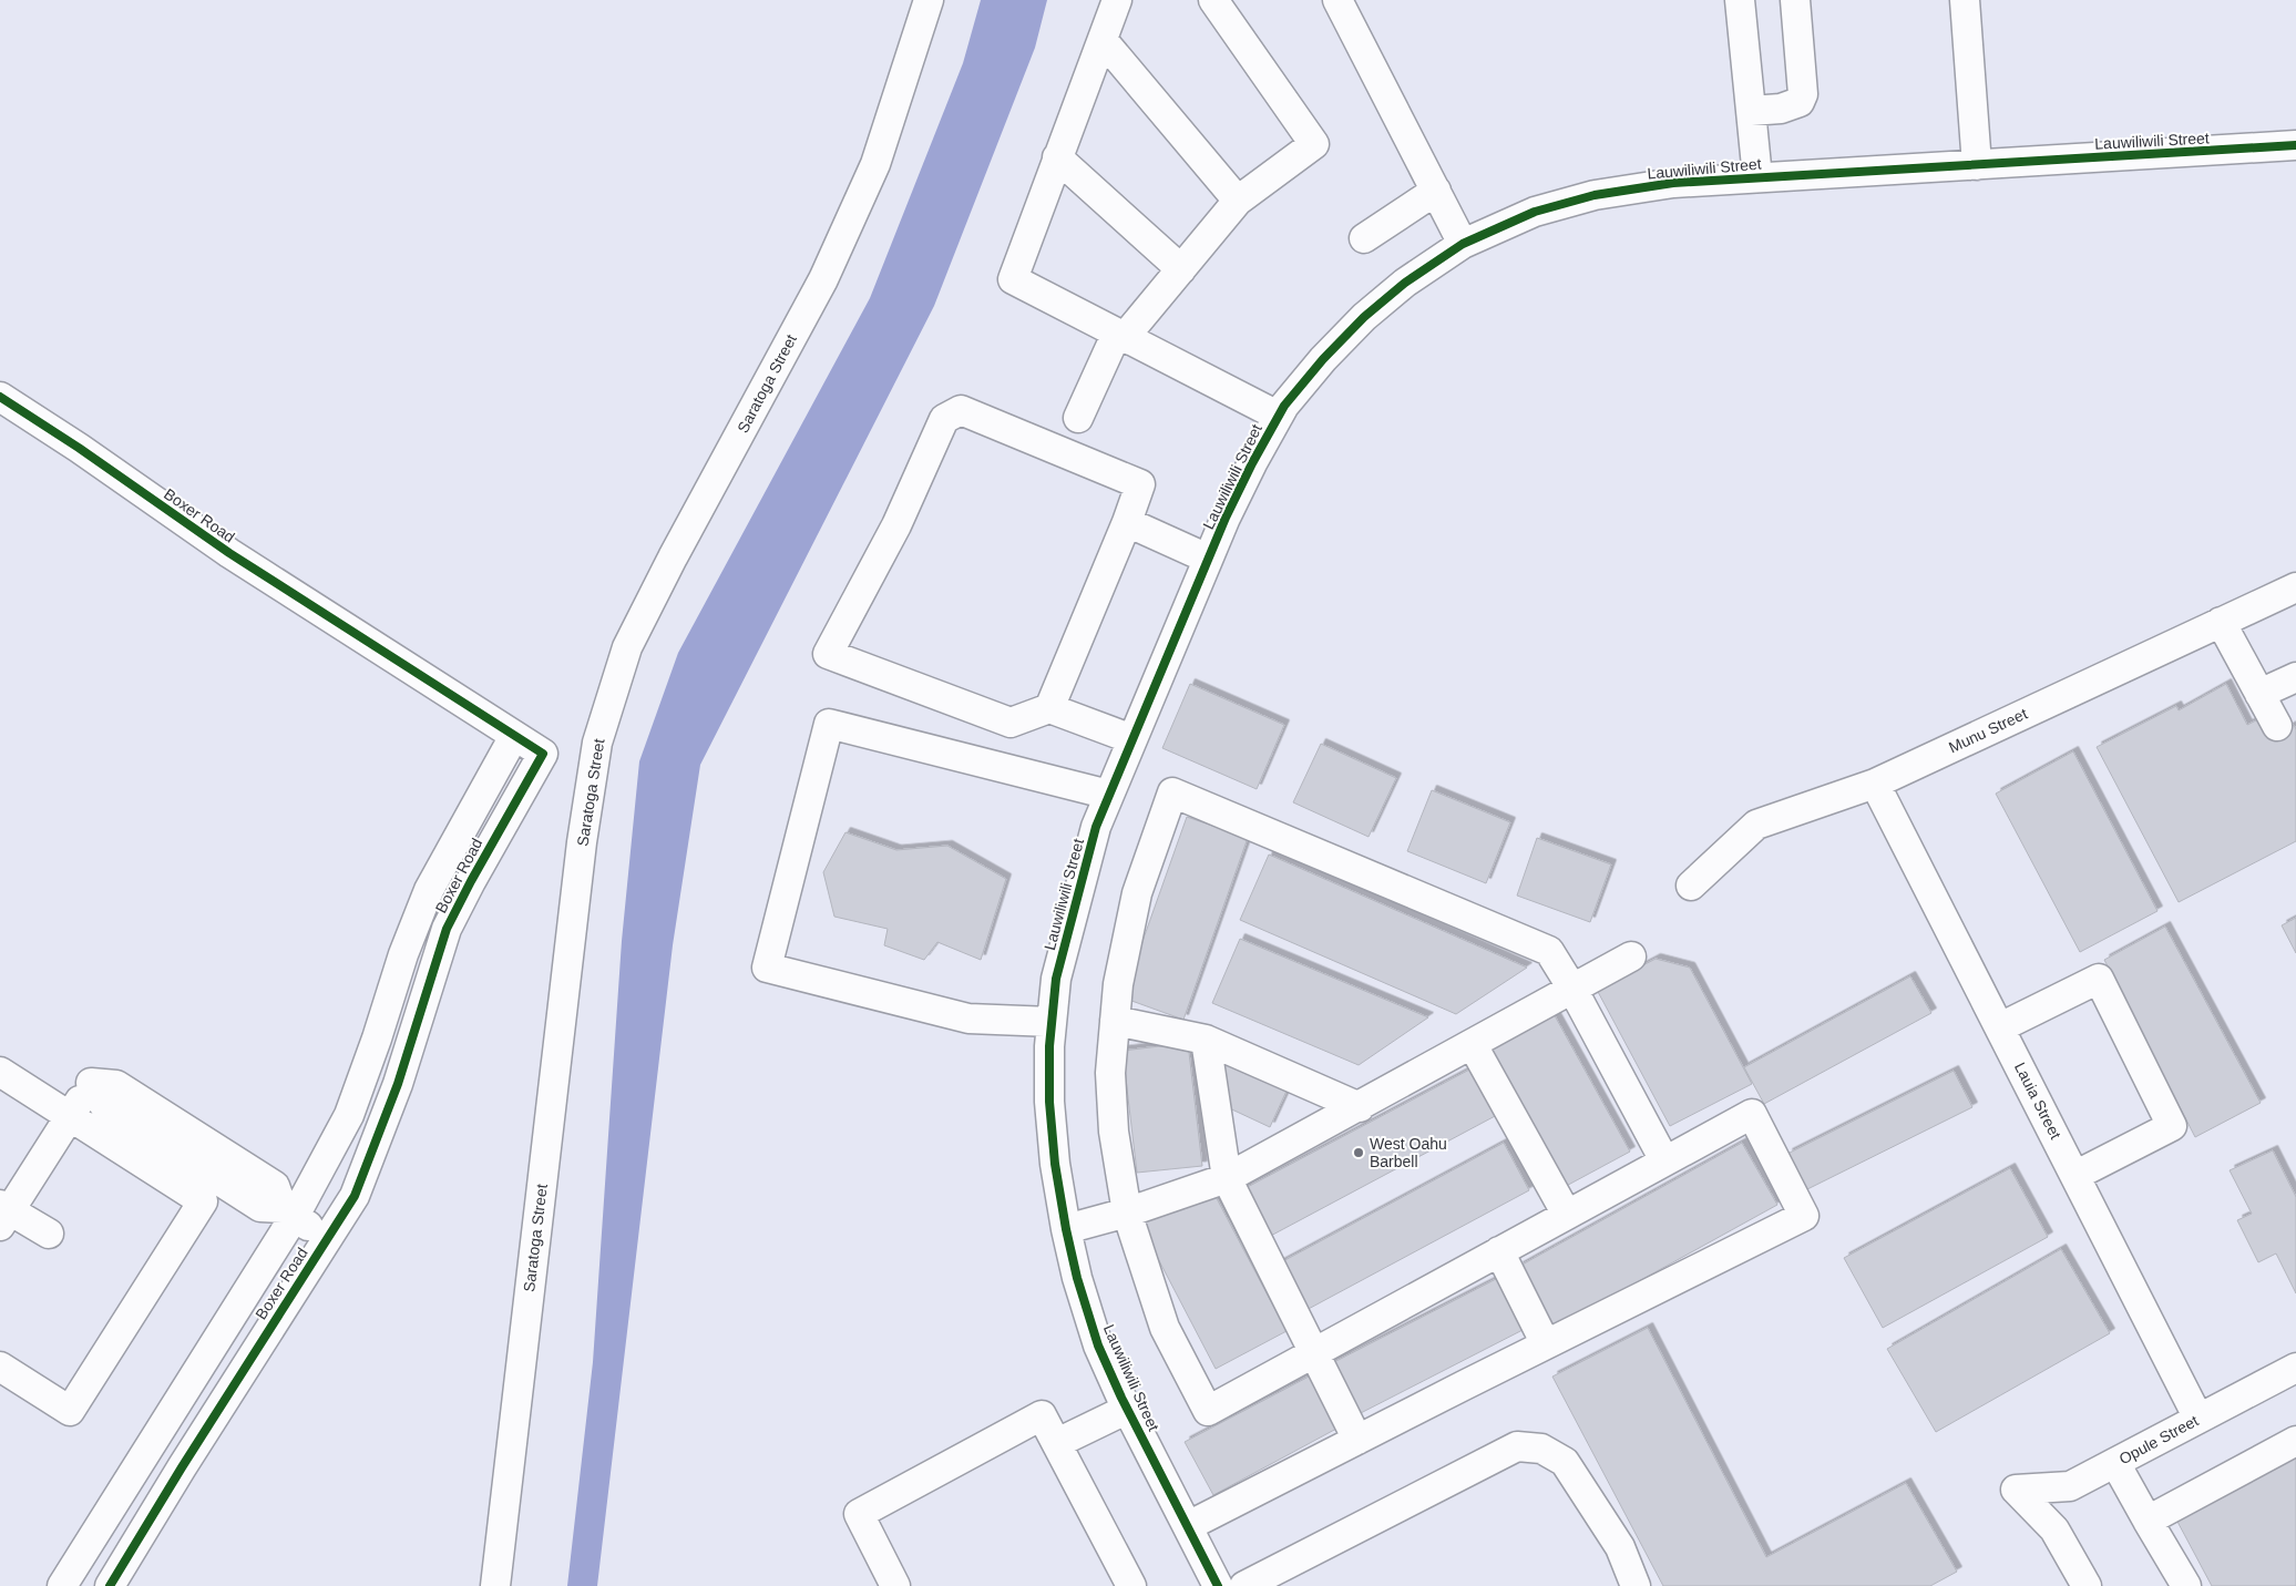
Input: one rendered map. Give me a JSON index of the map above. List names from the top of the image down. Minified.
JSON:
{"streets":{"street":["Lauwiliwili Street","Saratoga Street","Boxer Road","Munu Street","Lauia Street","Opule Street"]},"crossings":[["Munu Street","Lauia Street"],["Lauia Street","Opule Street"]],"places":["West Oahu Barbell"]}
